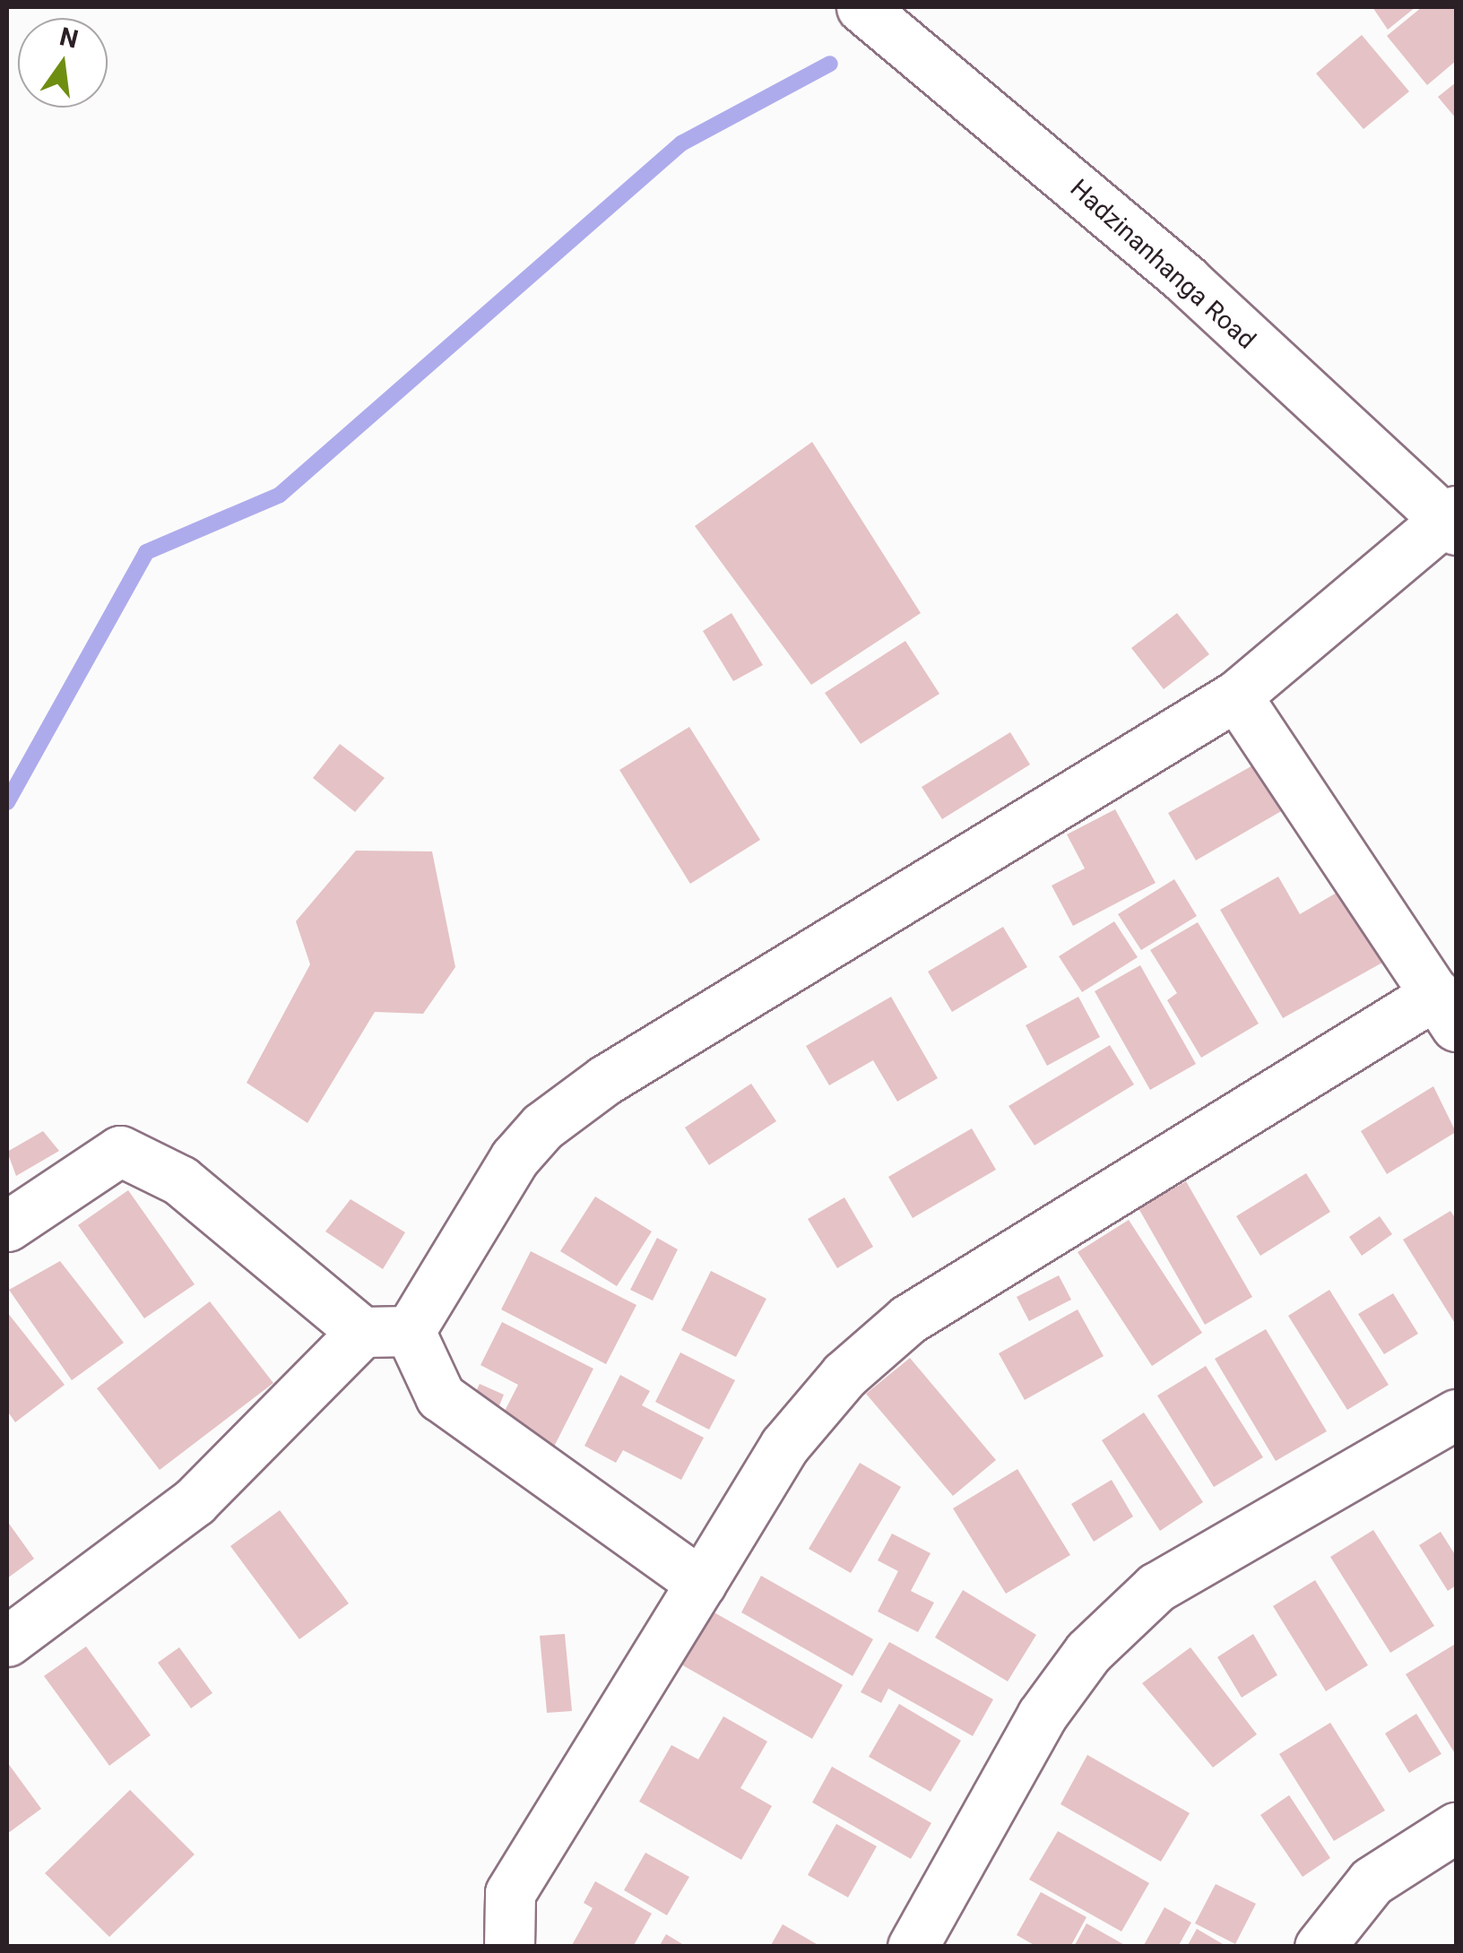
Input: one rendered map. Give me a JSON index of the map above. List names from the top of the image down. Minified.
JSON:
{"streets":{"street":["Hadzinanhanga Road"]},"north":"top"}
